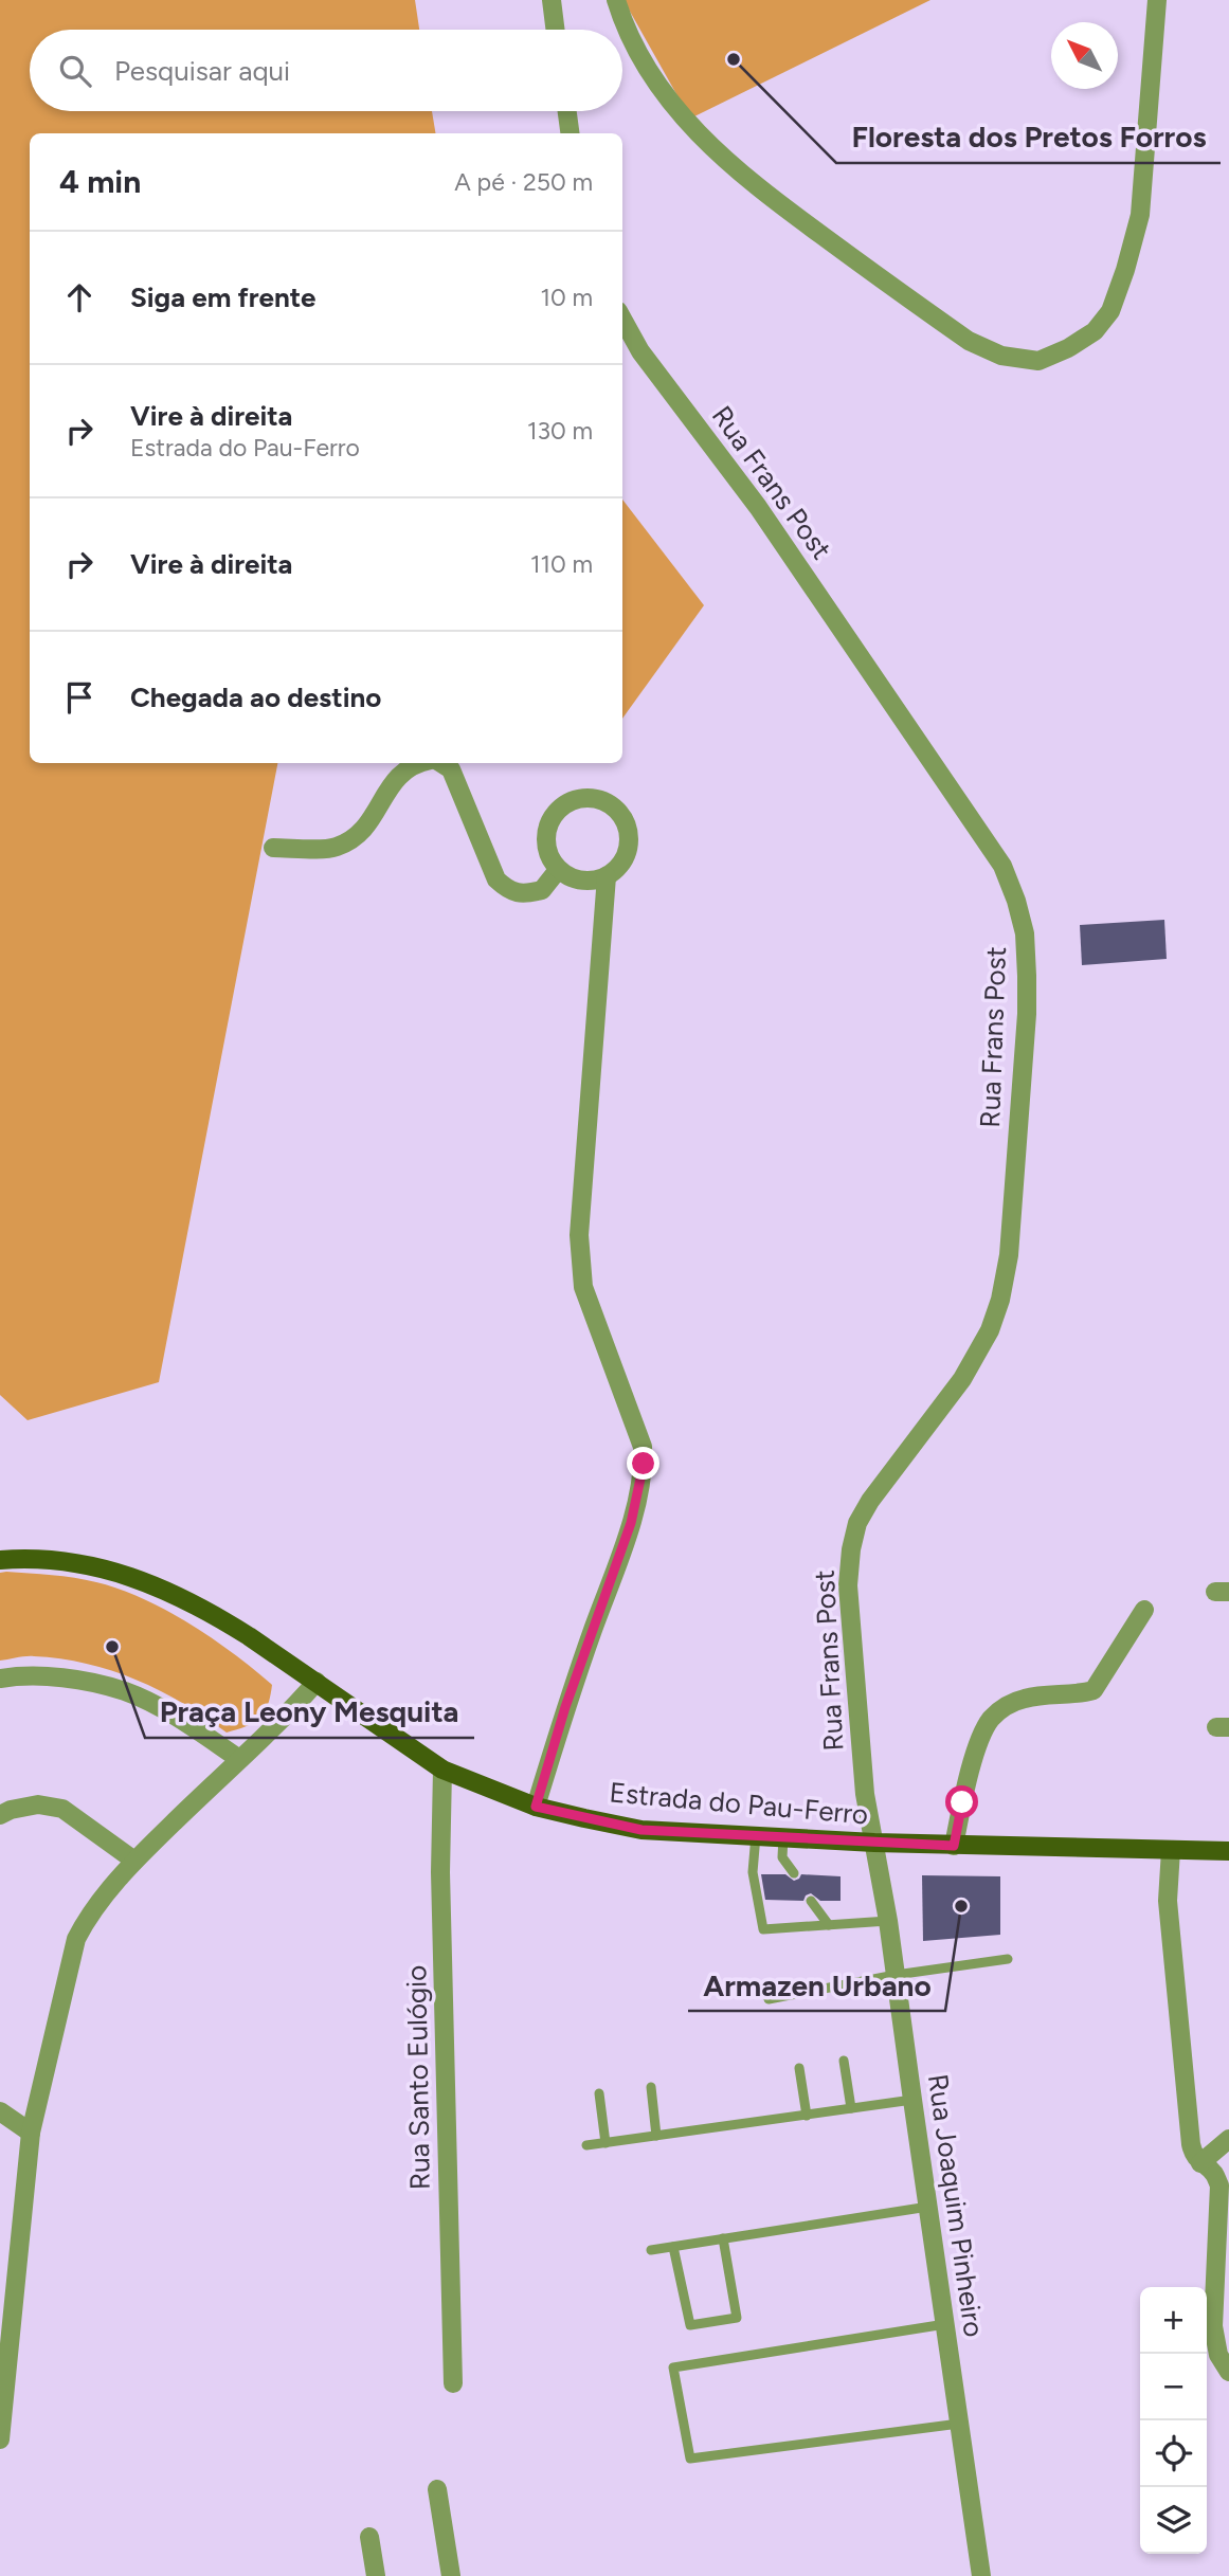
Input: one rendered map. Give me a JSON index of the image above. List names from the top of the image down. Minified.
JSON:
{"streets":{"main road":["Estrada do Pau-Ferro"],"street":["Rua Frans Post","Rua Santo Eulógio","Rua Joaquim Pinheiro"]},"crossings":[["Rua Frans Post","Estrada do Pau-Ferro"],["Rua Frans Post","Rua Joaquim Pinheiro"],["Estrada do Pau-Ferro","Rua Santo Eulógio"],["Estrada do Pau-Ferro","Rua Joaquim Pinheiro"]],"places":["Floresta dos Pretos Forros","Praça Leony Mesquita","Armazen Urbano"],"north":"top left","page":{"search":"Pesquisar aqui","heading":["4 min","A pé · 250 m"],"list":[["Siga em frente","10 m"],["Vire à direita","Estrada do Pau-Ferro","130 m"],["Vire à direita","110 m"],"Chegada ao destino"],"map_buttons":["+","−"]}}
